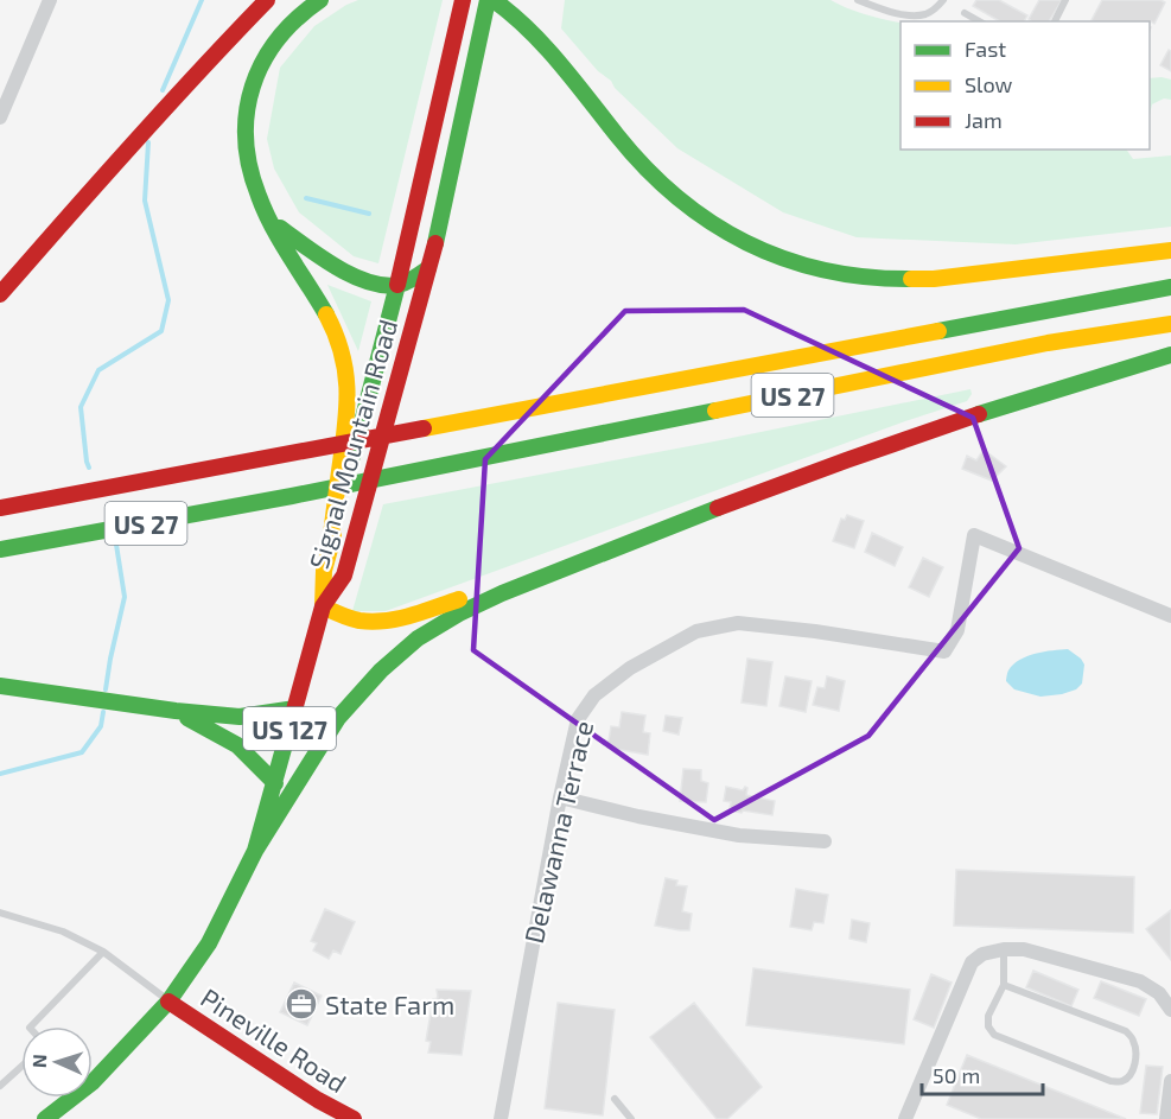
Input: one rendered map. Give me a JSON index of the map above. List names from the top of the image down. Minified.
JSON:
{"streets":{"main road":["US 27","Signal Mountain Road","US 127","Pineville Road"],"street":["Delawanna Terrace"]},"crossings":[["Signal Mountain Road","US 127"],["Signal Mountain Road","Pineville Road"]],"places":{"office":["State Farm"]},"legend":["Fast","Slow","Jam"],"scale_bar":"50 m","north":"left"}
